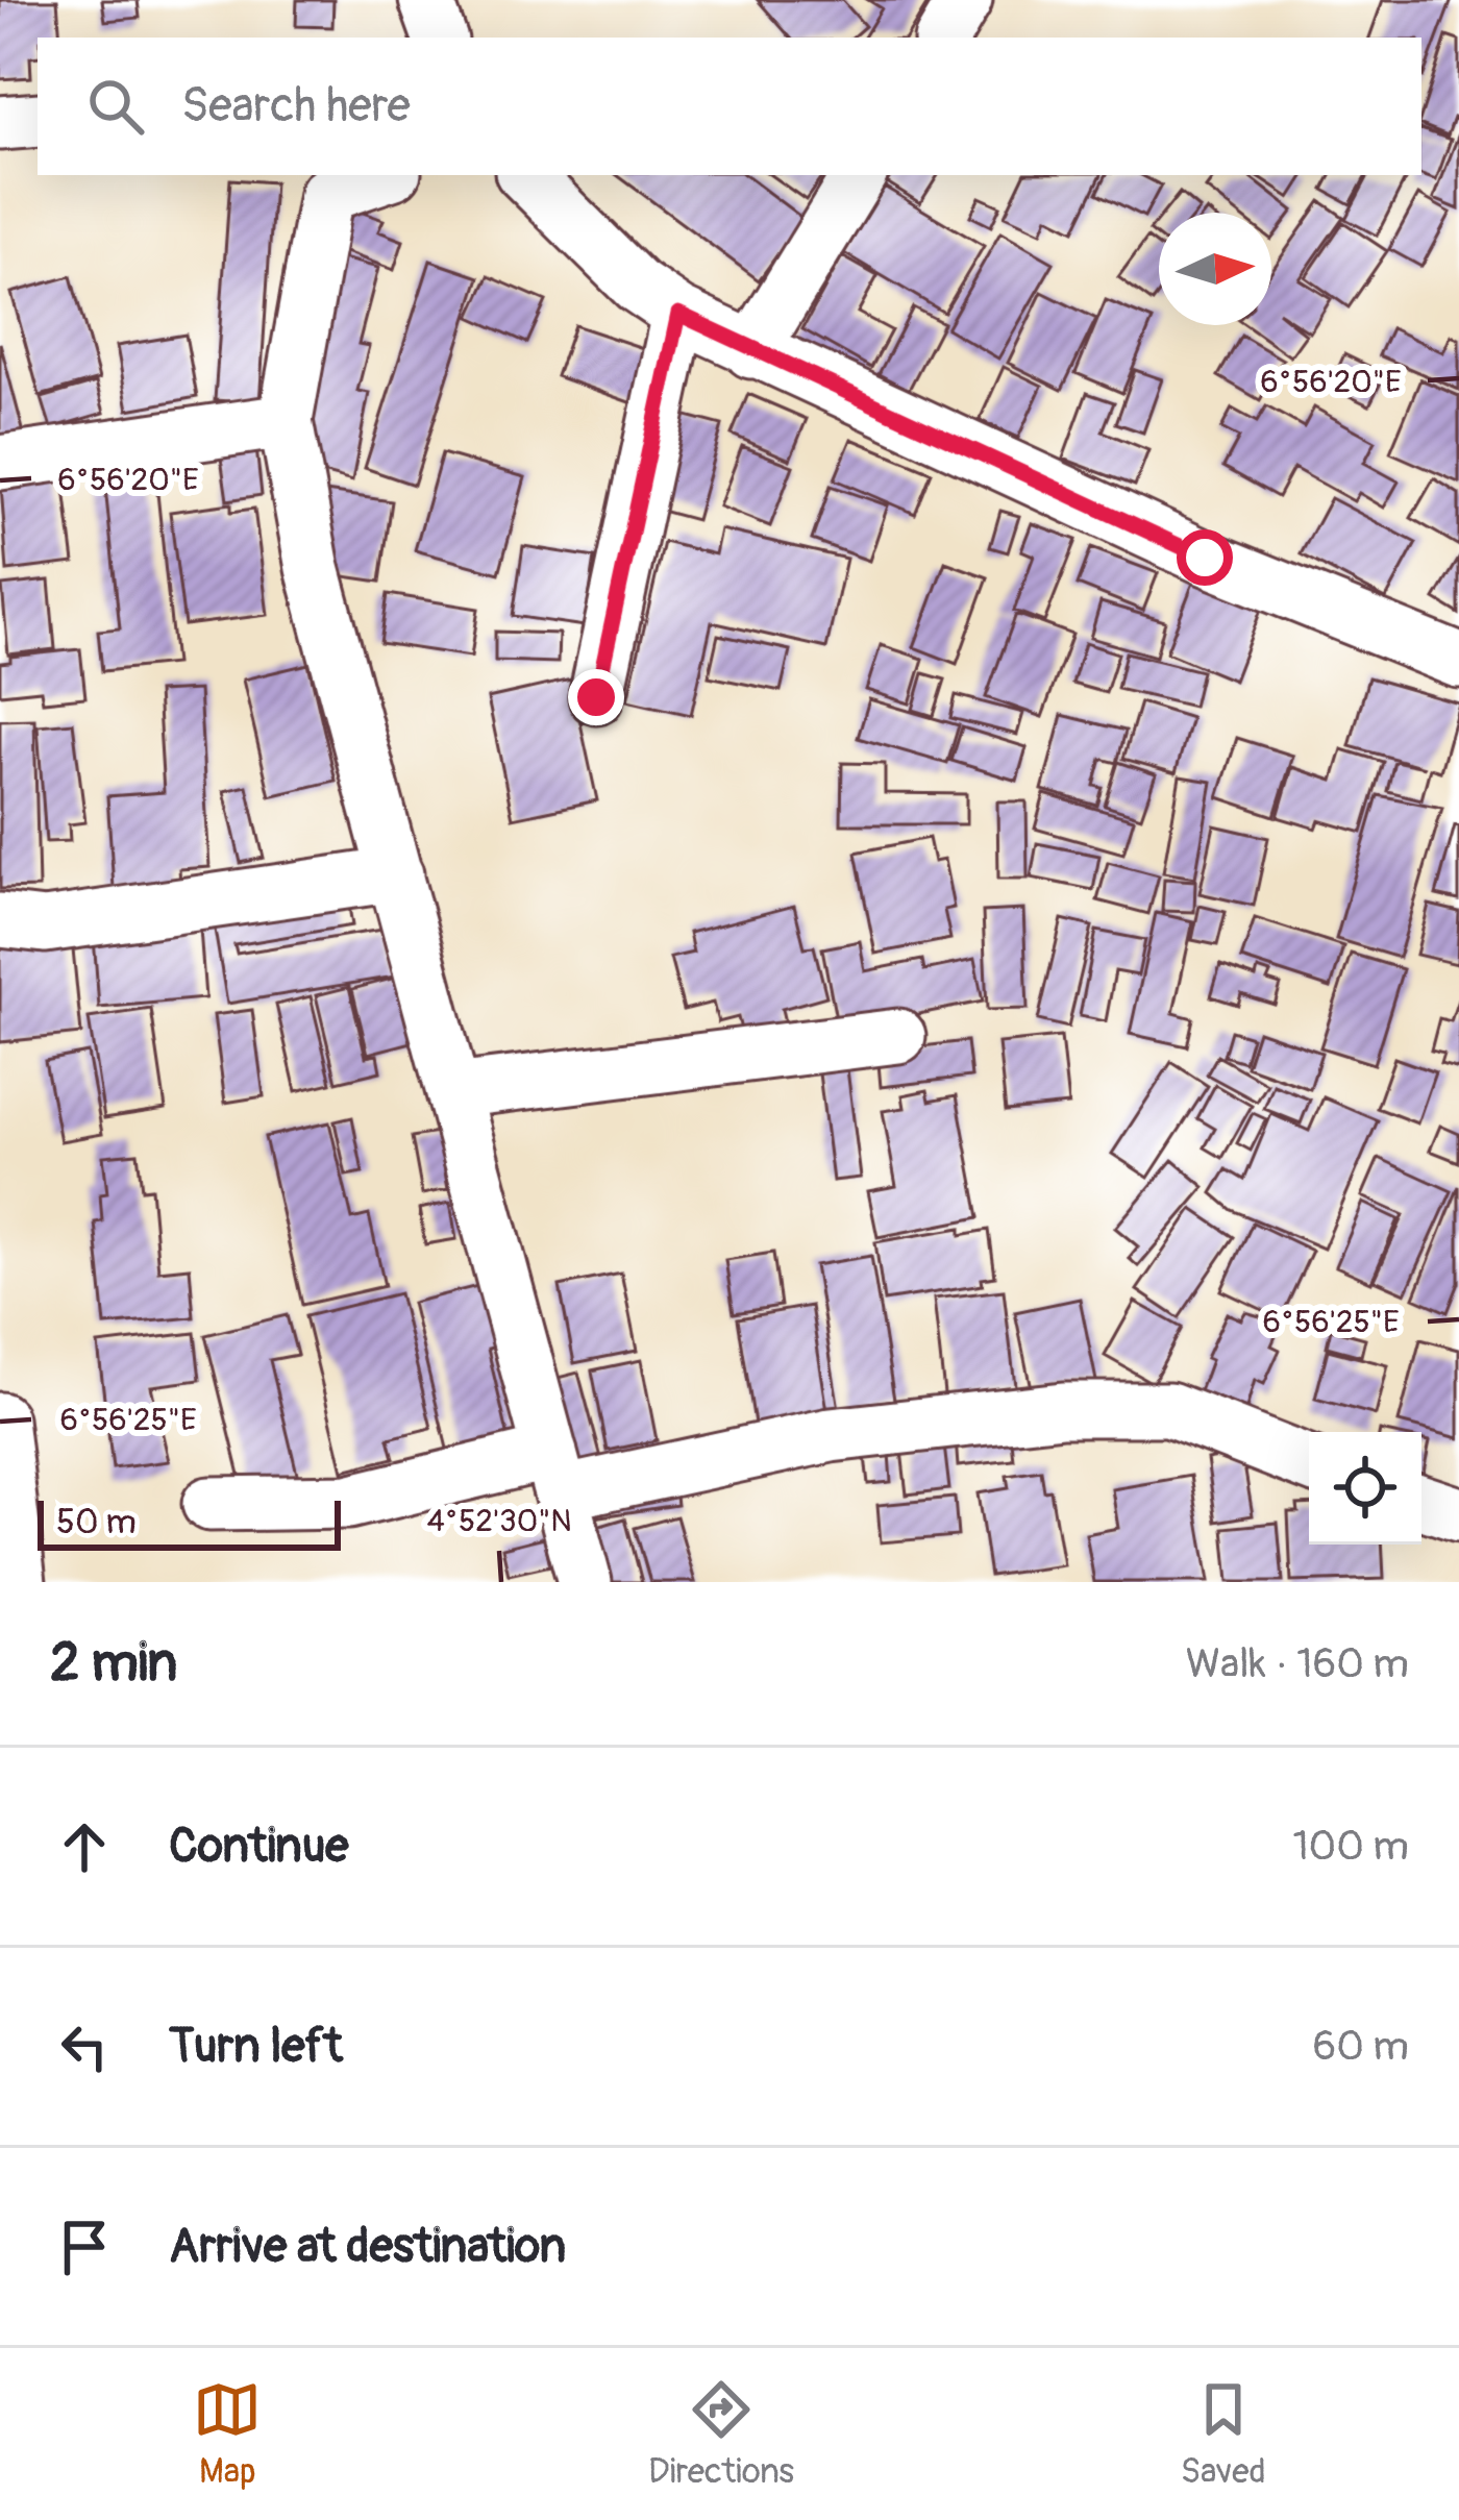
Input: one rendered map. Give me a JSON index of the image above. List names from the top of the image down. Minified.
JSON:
{"scale_bar":"50 m","north":"right","page":{"search":"Search here","scale":"50 m","heading":["2 min","Walk · 160 m"],"list":[["Continue","100 m"],["Turn left","60 m"],"Arrive at destination"],"nav":["Map","Directions","Saved"]},"coordinates":["6°56'20\"E","6°56'25\"E","4°52'30\"N"]}
